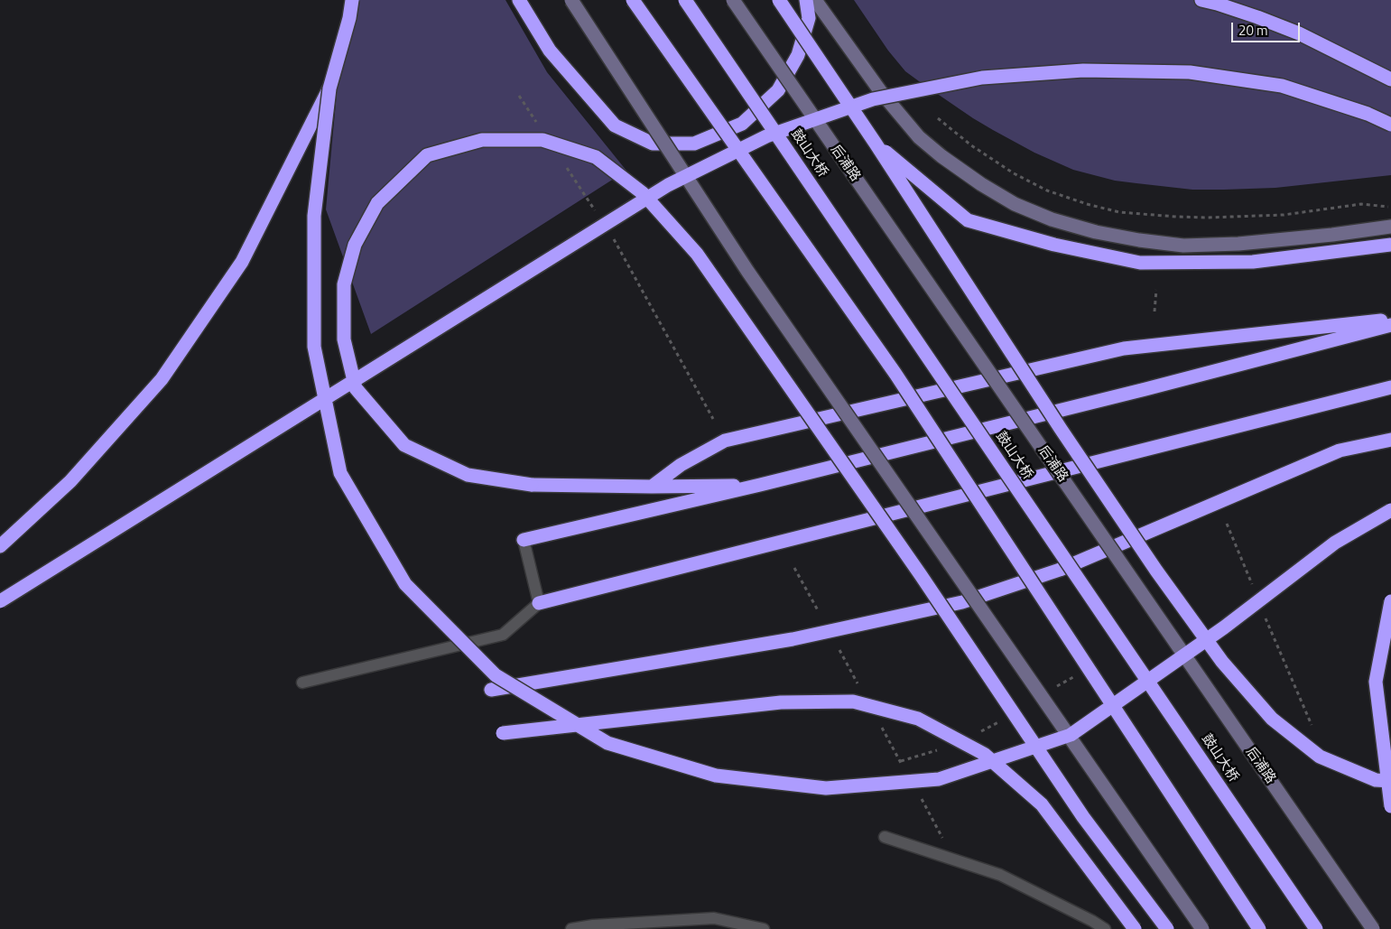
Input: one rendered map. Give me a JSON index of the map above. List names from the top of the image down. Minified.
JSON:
{"streets":{"highway":["鼓山大桥"],"main road":["后浦路"]},"scale_bar":"20 m"}
